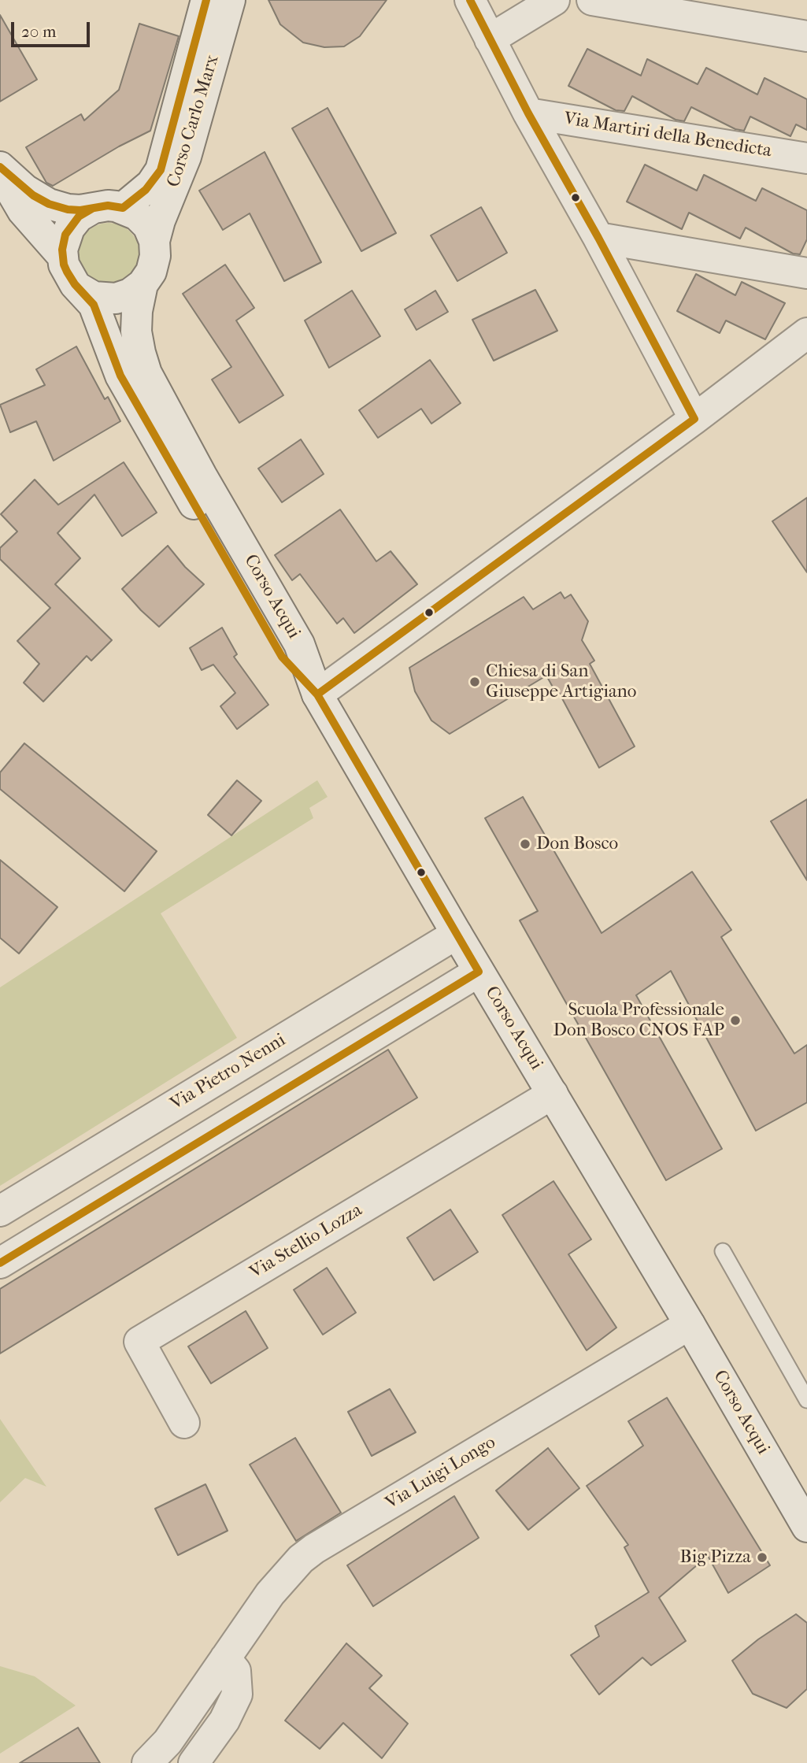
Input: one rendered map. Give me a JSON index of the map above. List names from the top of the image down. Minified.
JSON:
{"streets":{"street":["Corso Carlo Marx","Via Martiri della Benedicta","Corso Acqui","Via Pietro Nenni","Via Stellio Lozza","Via Luigi Longo"]},"crossings":[["Corso Carlo Marx","Corso Acqui"],["Corso Acqui","Via Pietro Nenni"],["Corso Acqui","Via Stellio Lozza"],["Corso Acqui","Via Luigi Longo"]],"places":["Chiesa di San Giuseppe Artigiano","Don Bosco","Scuola Professionale Don Bosco CNOS FAP","Big Pizza"],"scale_bar":"20 m"}
